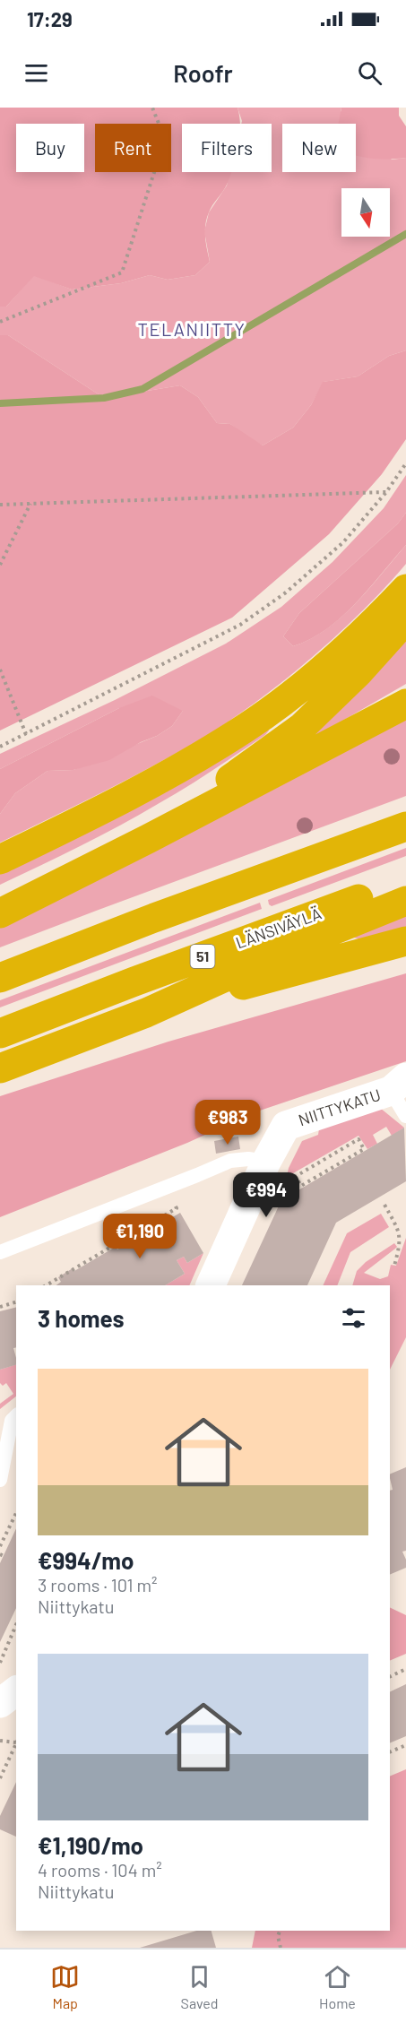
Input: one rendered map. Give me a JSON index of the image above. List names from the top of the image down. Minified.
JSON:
{"streets":{"highway":["LÄNSIVÄYLÄ","51"],"street":["NIITTYKATU"]},"districts":["TELANIITTY"],"north":"bottom","page":{"status":"17:29","header":"Roofr","chip":["Buy","Rent","Filters","New"],"price":["€983","€994","€1,190"],"heading":"3 homes","list":[{"name":"€994/mo","note":"3 rooms · 101 m² · Niittykatu"},{"name":"€1,190/mo","note":"4 rooms · 104 m² · Niittykatu"}],"tabs":["Map","Saved","Home"]}}
